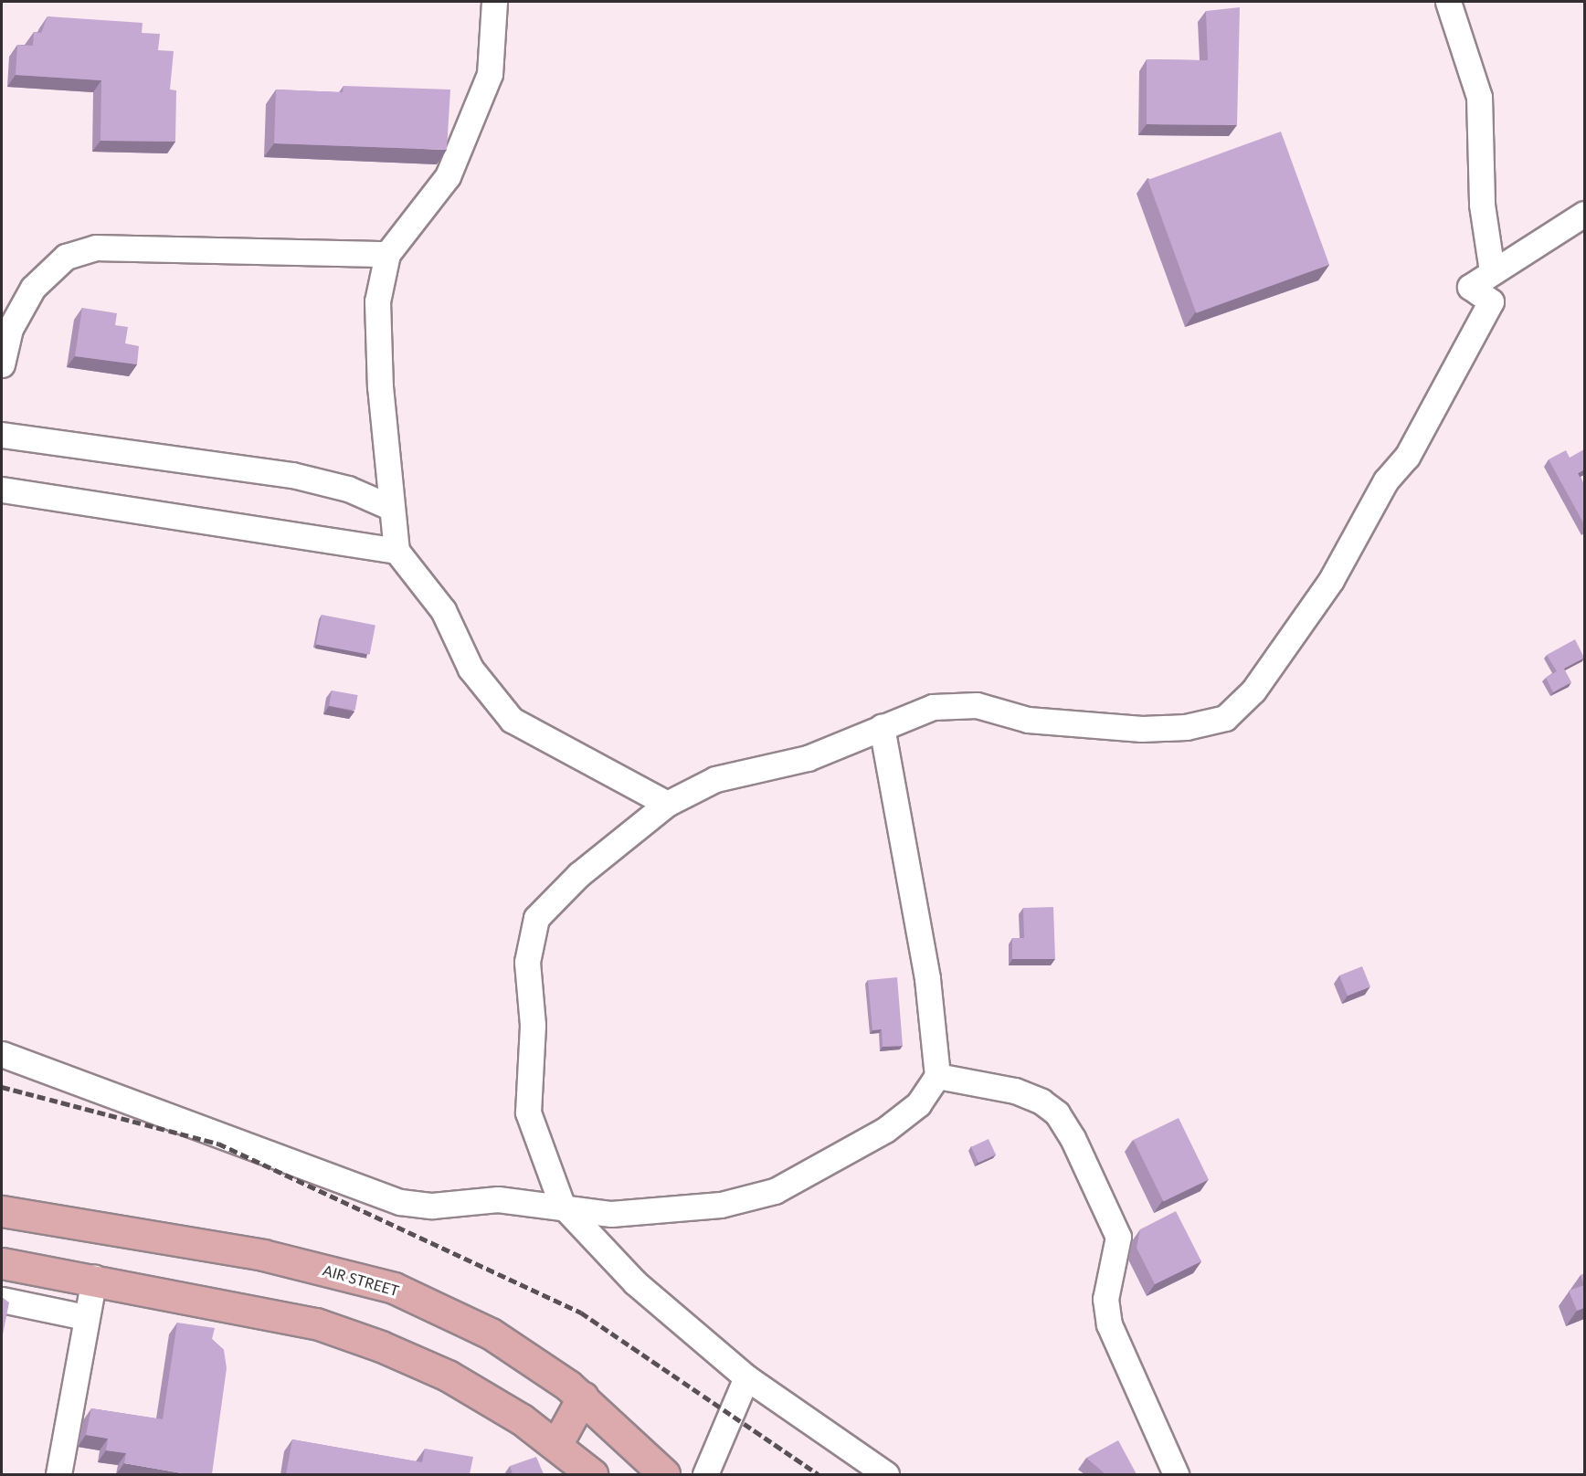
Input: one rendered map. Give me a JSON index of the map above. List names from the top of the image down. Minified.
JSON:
{"streets":{"main road":["AIR STREET"]}}
